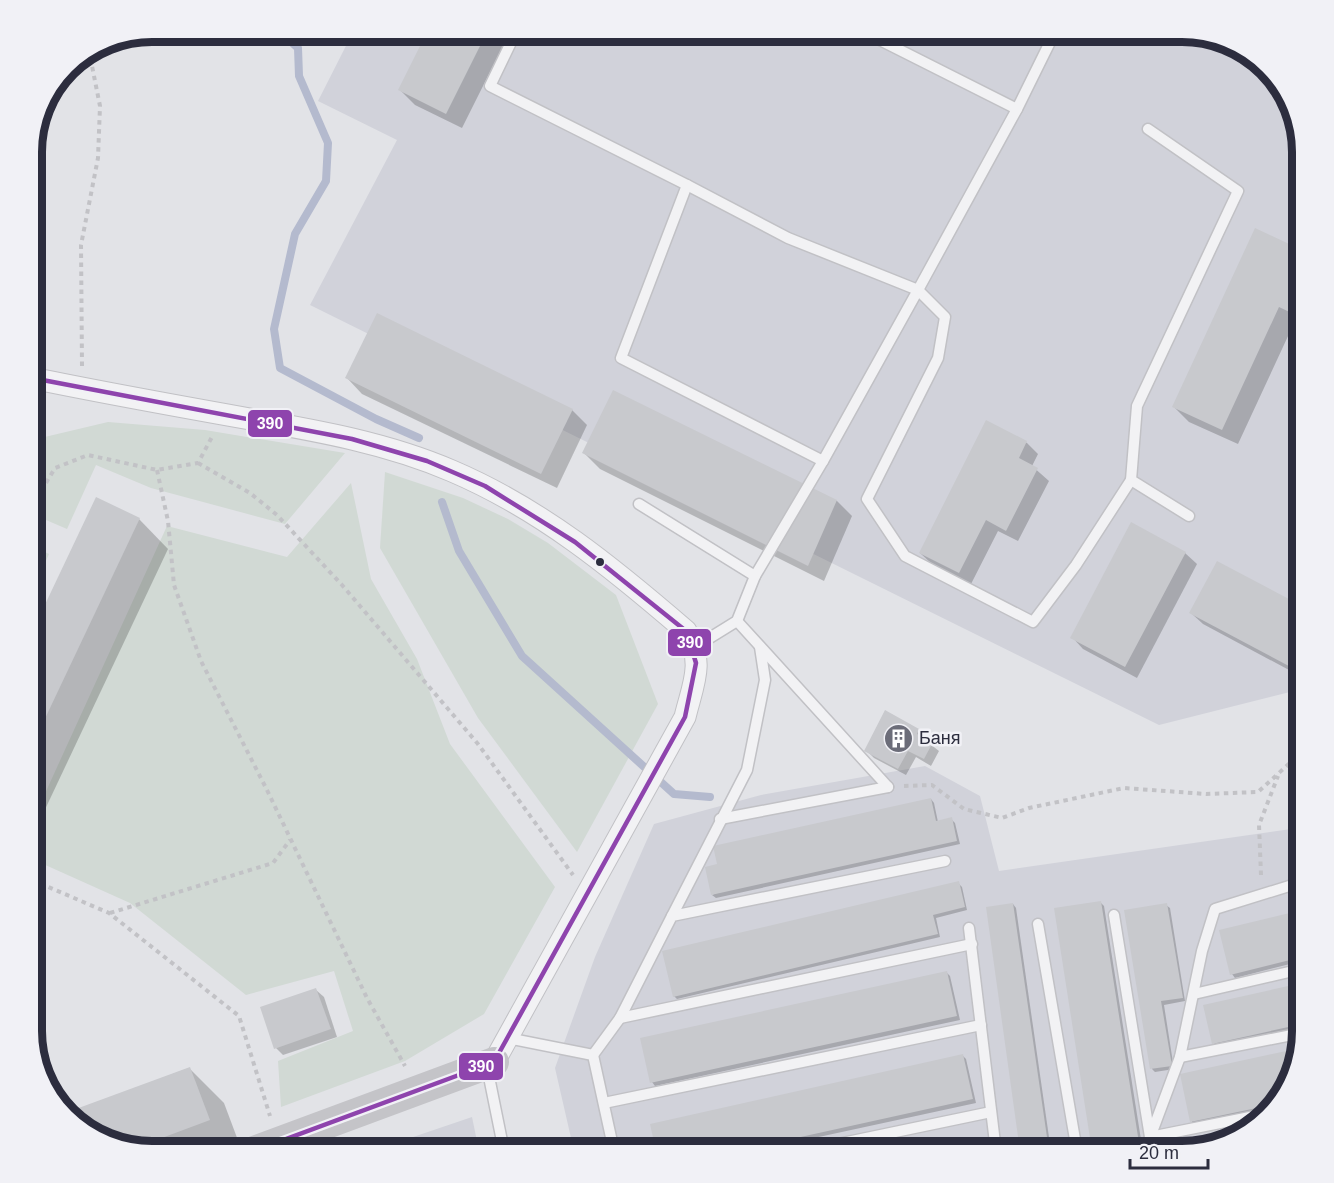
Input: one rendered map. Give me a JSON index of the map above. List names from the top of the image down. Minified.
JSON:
{"places":{"building":["Баня"]},"lines":["transit line 390"],"scale_bar":"20 m"}
